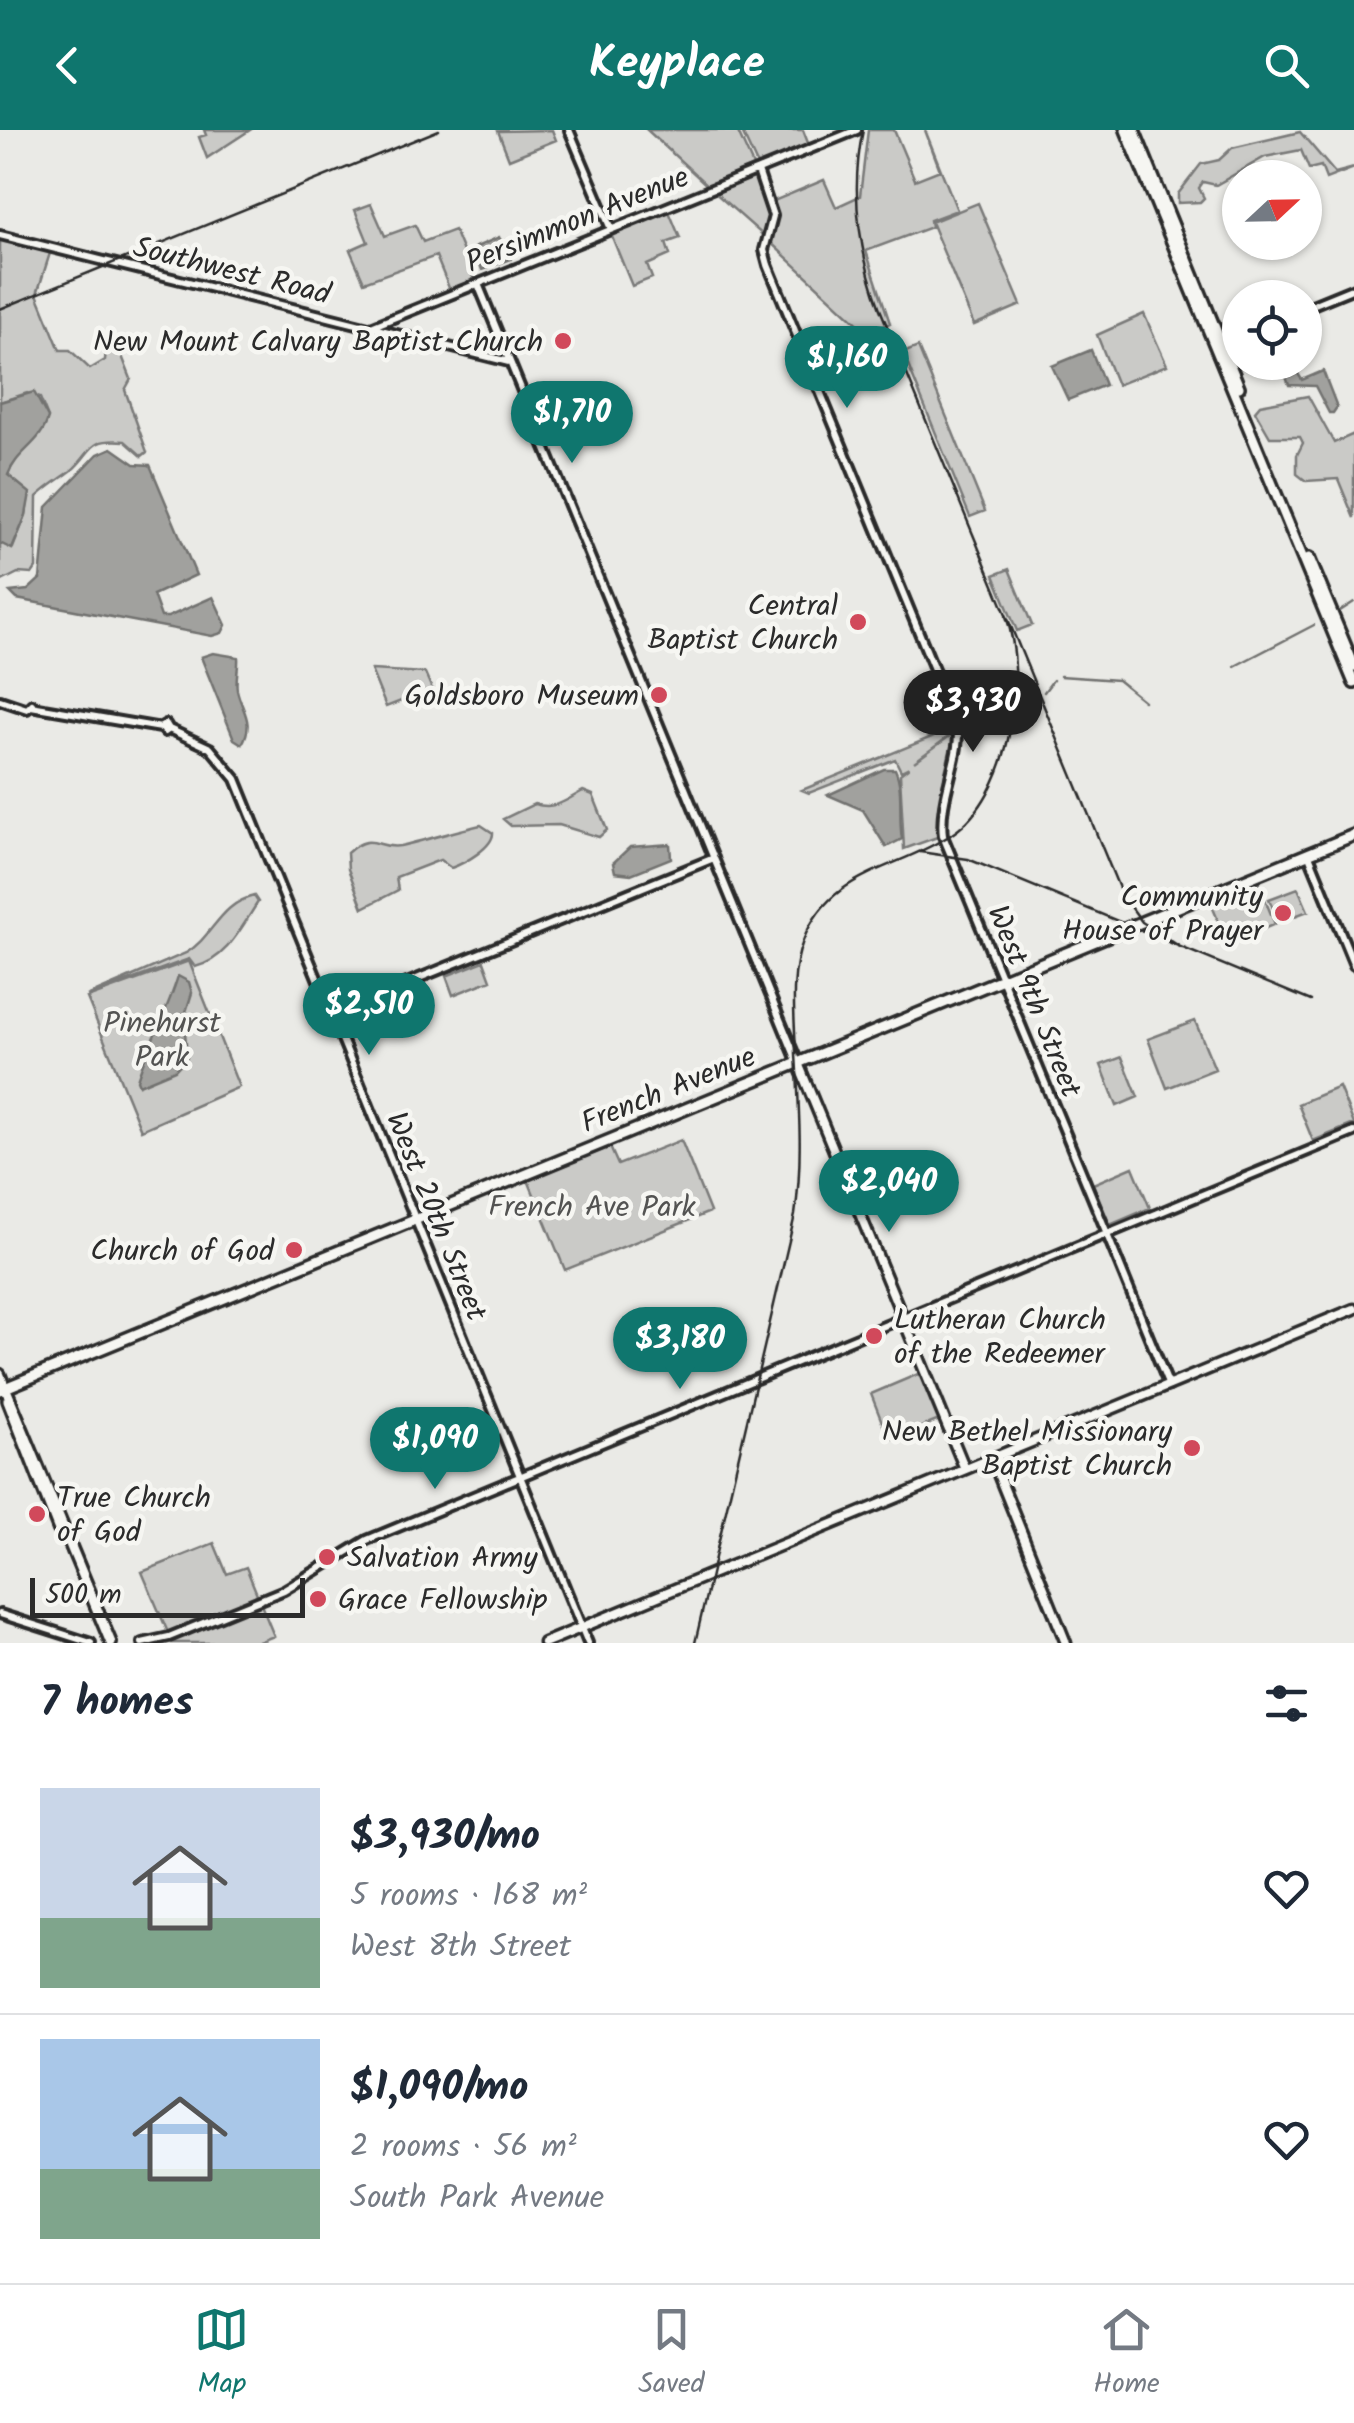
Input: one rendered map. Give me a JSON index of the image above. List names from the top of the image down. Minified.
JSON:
{"streets":{"main road":["French Avenue"],"street":["Persimmon Avenue","Southwest Road","West 9th Street","West 20th Street"]},"crossings":[["Persimmon Avenue","Southwest Road"],["Persimmon Avenue","West 9th Street"],["West 9th Street","French Avenue"],["French Avenue","West 20th Street"]],"parks":["Pinehurst Park","French Ave Park"],"places":["New Mount Calvary Baptist Church","Central Baptist Church","Goldsboro Museum","Community House of Prayer","Church of God","Lutheran Church of the Redeemer","New Bethel Missionary Baptist Church","True Church of God","Salvation Army","Grace Fellowship"],"scale_bar":"500 m","north":"right","page":{"header":"Keyplace","price":["$1,160","$1,710","$3,930","$2,510","$2,040","$3,180","$1,090"],"scale":"500 m","heading":"7 homes","list":[{"name":"$3,930/mo","note":"5 rooms · 168 m² · West 8th Street"},{"name":"$1,090/mo","note":"2 rooms · 56 m² · South Park Avenue"}],"tabs":["Map","Saved","Home"]}}
